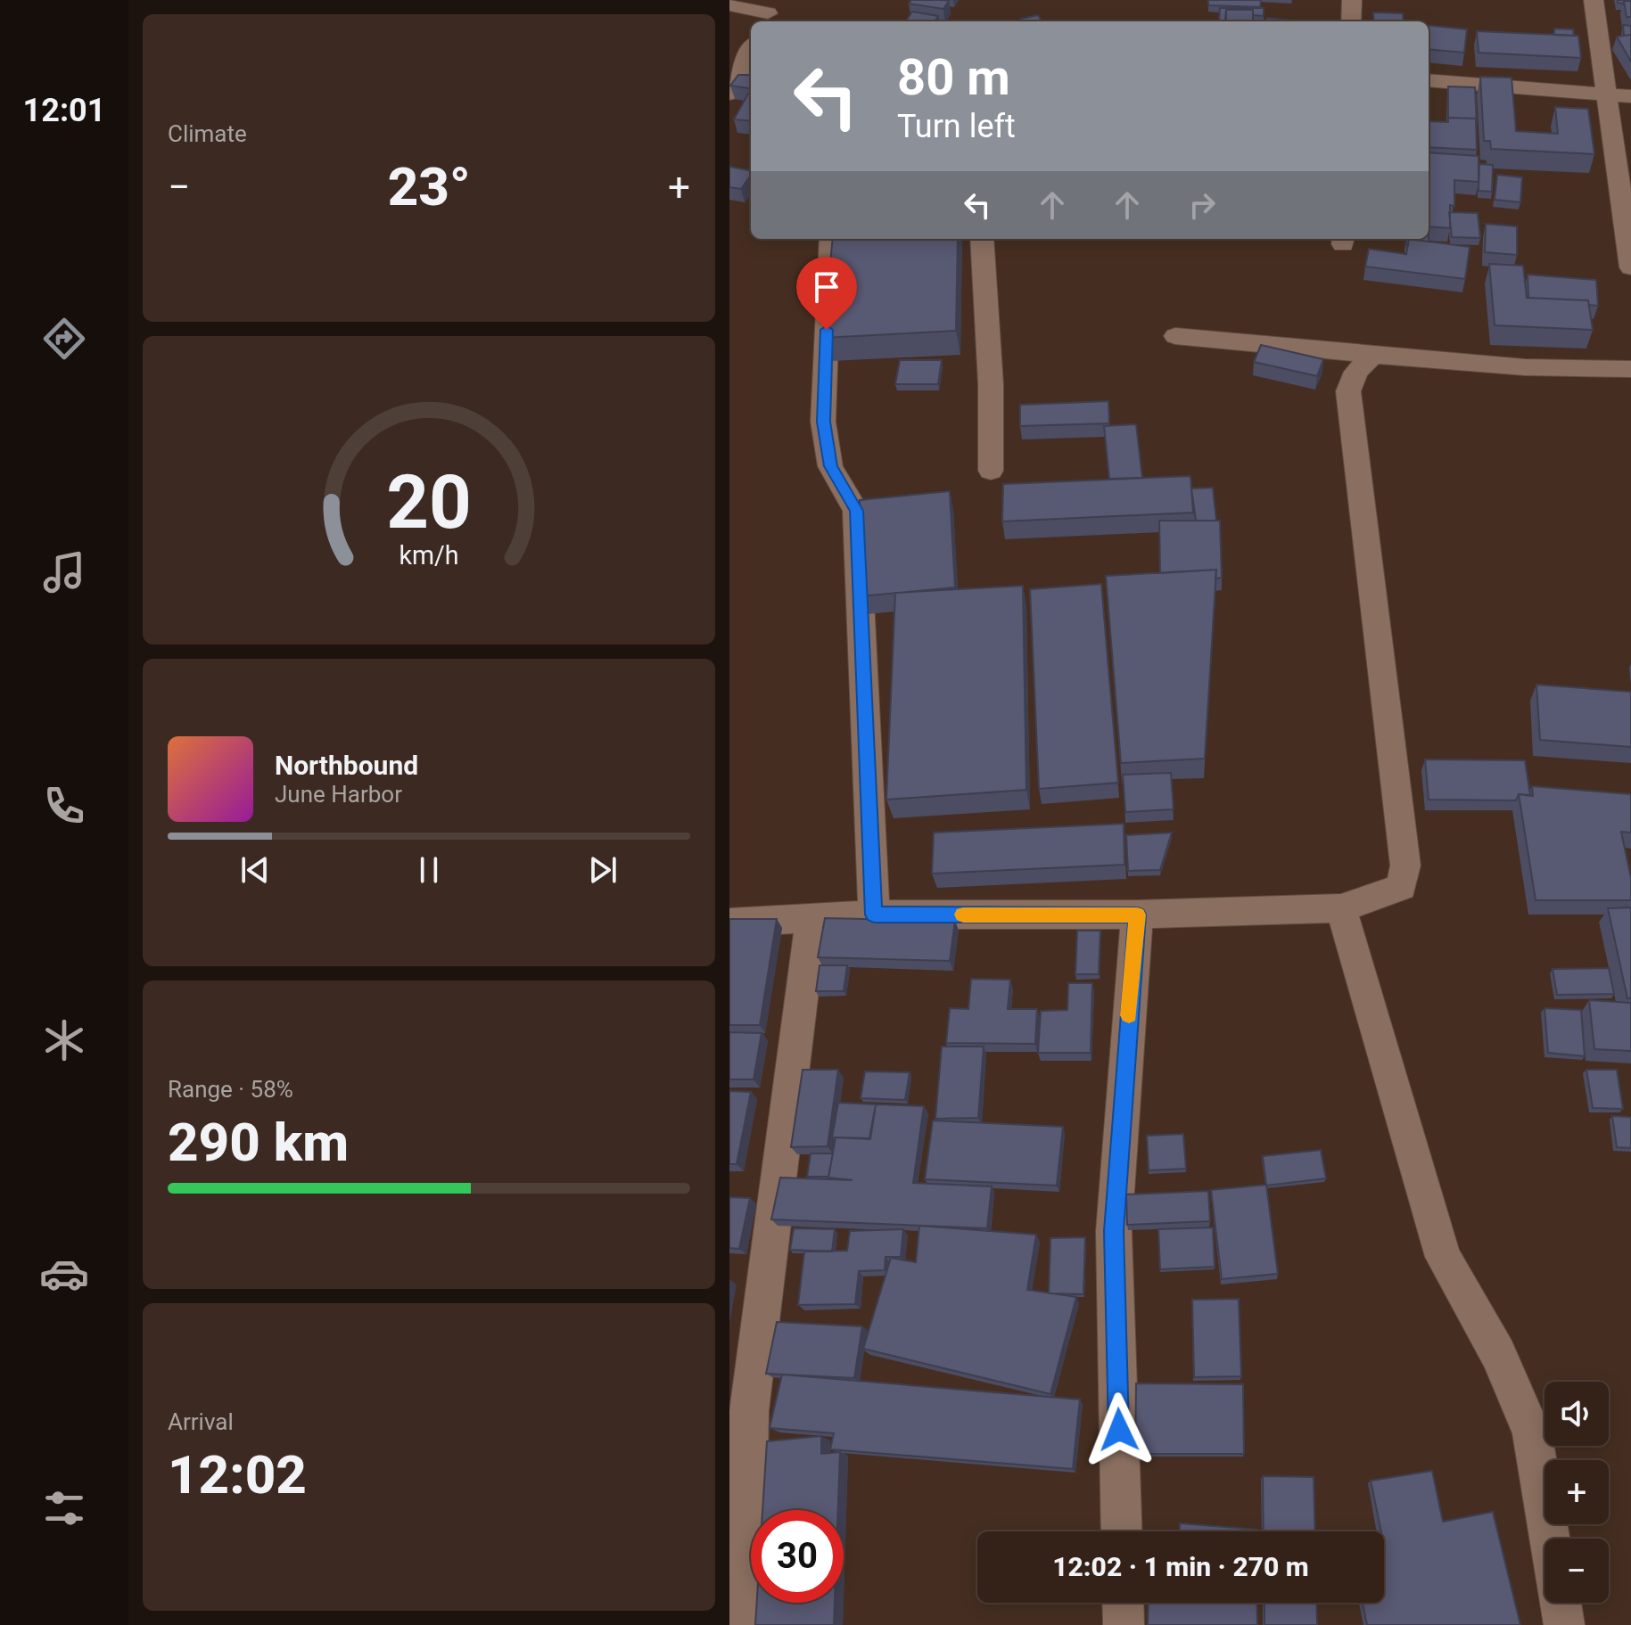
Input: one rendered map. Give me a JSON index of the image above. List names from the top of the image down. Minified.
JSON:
{"page":{"tabs":"12:01","tile":["Climate",["Range · 58%","290 km"],["Arrival","12:02"]],"turn":["80 m","Turn left"],"heat":["−","23°","+"],"song":["Northbound","June Harbor"],"map_buttons":["+","−"],"limit":"30","trip":"12:02 · 1 min · 270 m","gauge":["20","km/h"]}}
